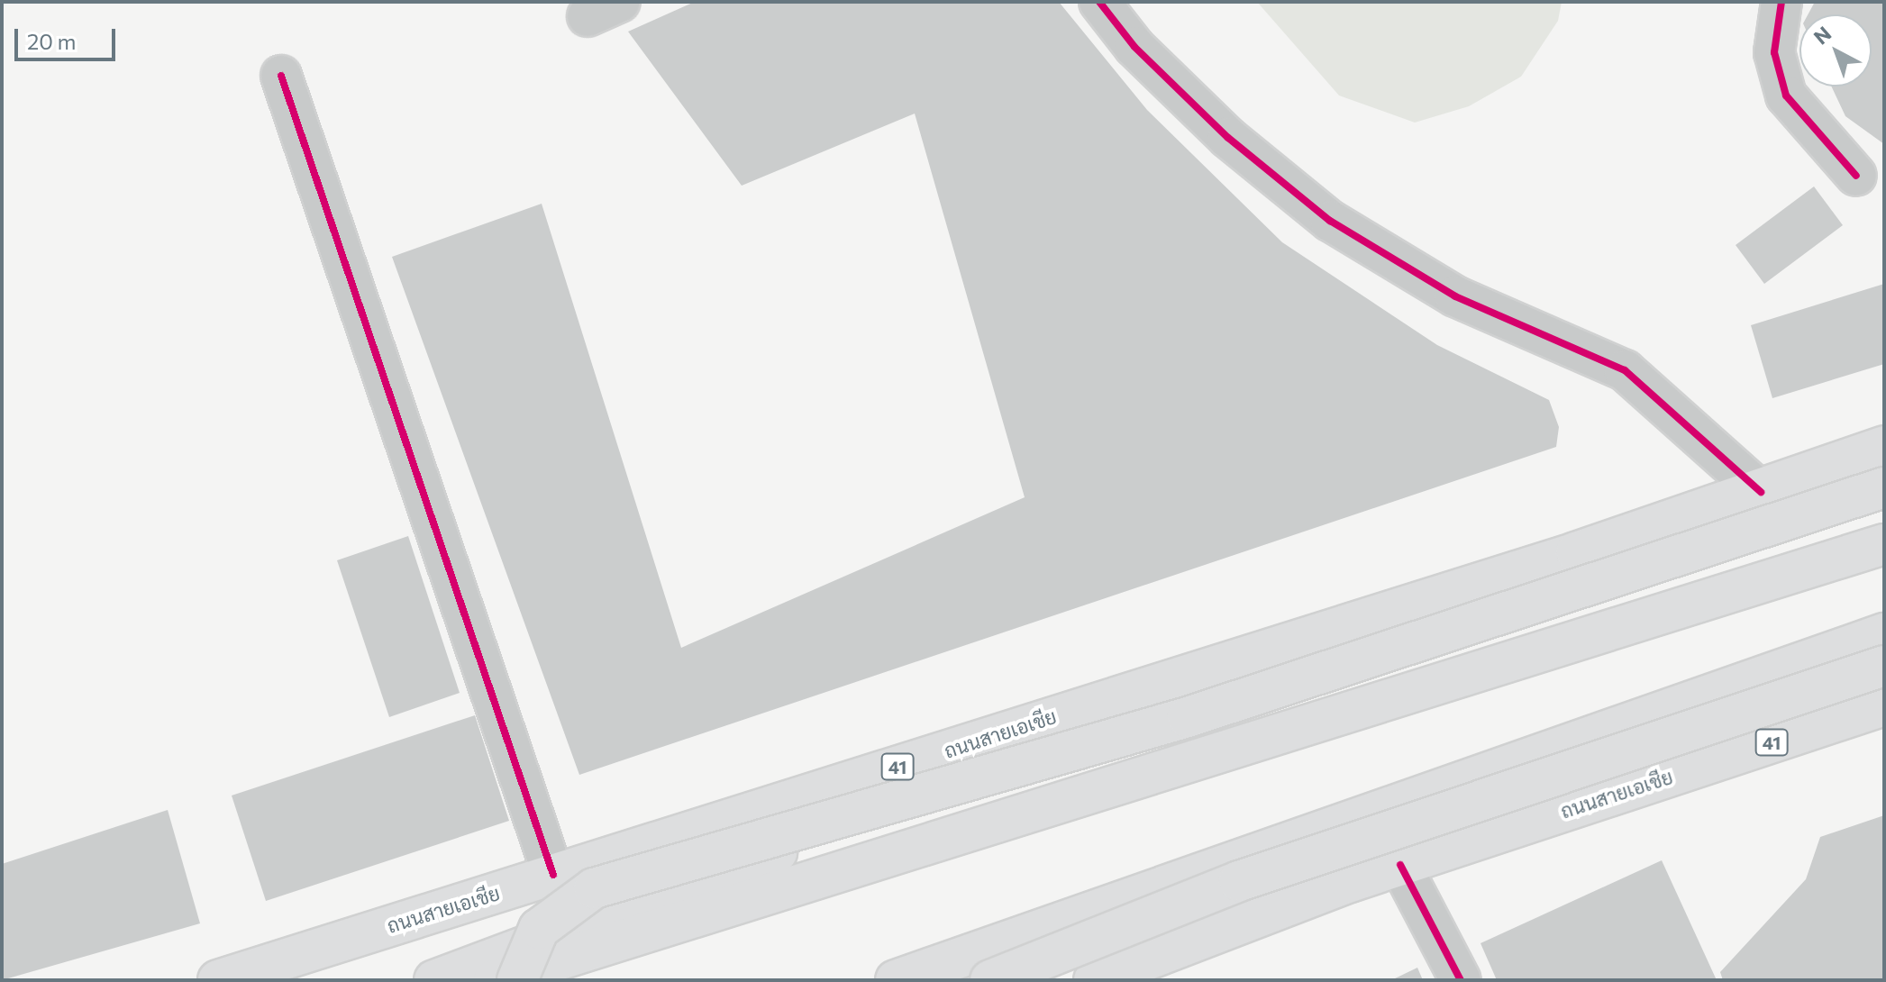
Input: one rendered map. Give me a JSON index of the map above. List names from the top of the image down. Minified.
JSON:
{"streets":{"highway":["ถนนสายเอเชีย","41"]},"scale_bar":"20 m","north":"top left"}
